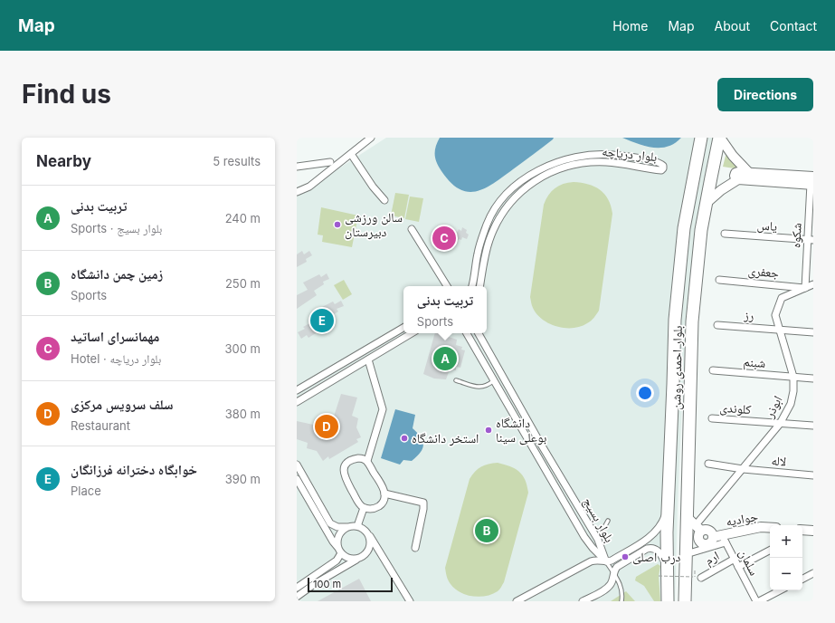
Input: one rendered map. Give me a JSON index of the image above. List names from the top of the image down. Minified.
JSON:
{"streets":{"highway":["بلوار احمدی روشن"],"main road":["جوادیه"],"street":["بلوار دریاچه","یاس","شکوه","جعفری","رز","شبنم","ابوذر","کلوندی","لاله","بلوار بسیج","ارم","سلمان"]},"crossings":[["یاس","شکوه"],["شکوه","جعفری"],["شکوه","ابوذر"],["جعفری","ابوذر"],["رز","ابوذر"],["شبنم","ابوذر"],["ابوذر","کلوندی"],["ابوذر","لاله"],["ابوذر","جوادیه"],["جوادیه","سلمان"],["ارم","سلمان"]],"places":["سالن ورزشی دبیرستان","دانشگاه بوعلی سینا","استخر دانشگاه","درب اصلی"],"scale_bar":"100 m","page":{"header":"Map","nav":["Home","Map","About","Contact"],"buttons":"Directions","title":"Find us","heading":["Nearby","5 results"],"list":[{"mark":"A","name":"تربیت بدنی","note":"Sports · بلوار بسیج","value":"240 m"},{"mark":"B","name":"زمین چمن دانشگاه","note":"Sports","value":"250 m"},{"mark":"C","name":"مهمانسرای اساتید","note":"Hotel · بلوار دریاچه","value":"300 m"},{"mark":"D","name":"سلف سرویس مرکزی","note":"Restaurant","value":"380 m"},{"mark":"E","name":"خوابگاه دخترانه فرزانگان","note":"Place","value":"390 m"}],"pins":["C","E","A","D","B"],"popup":["تربیت بدنی","Sports"],"map_buttons":["+","−"],"scale":"100 m"}}
